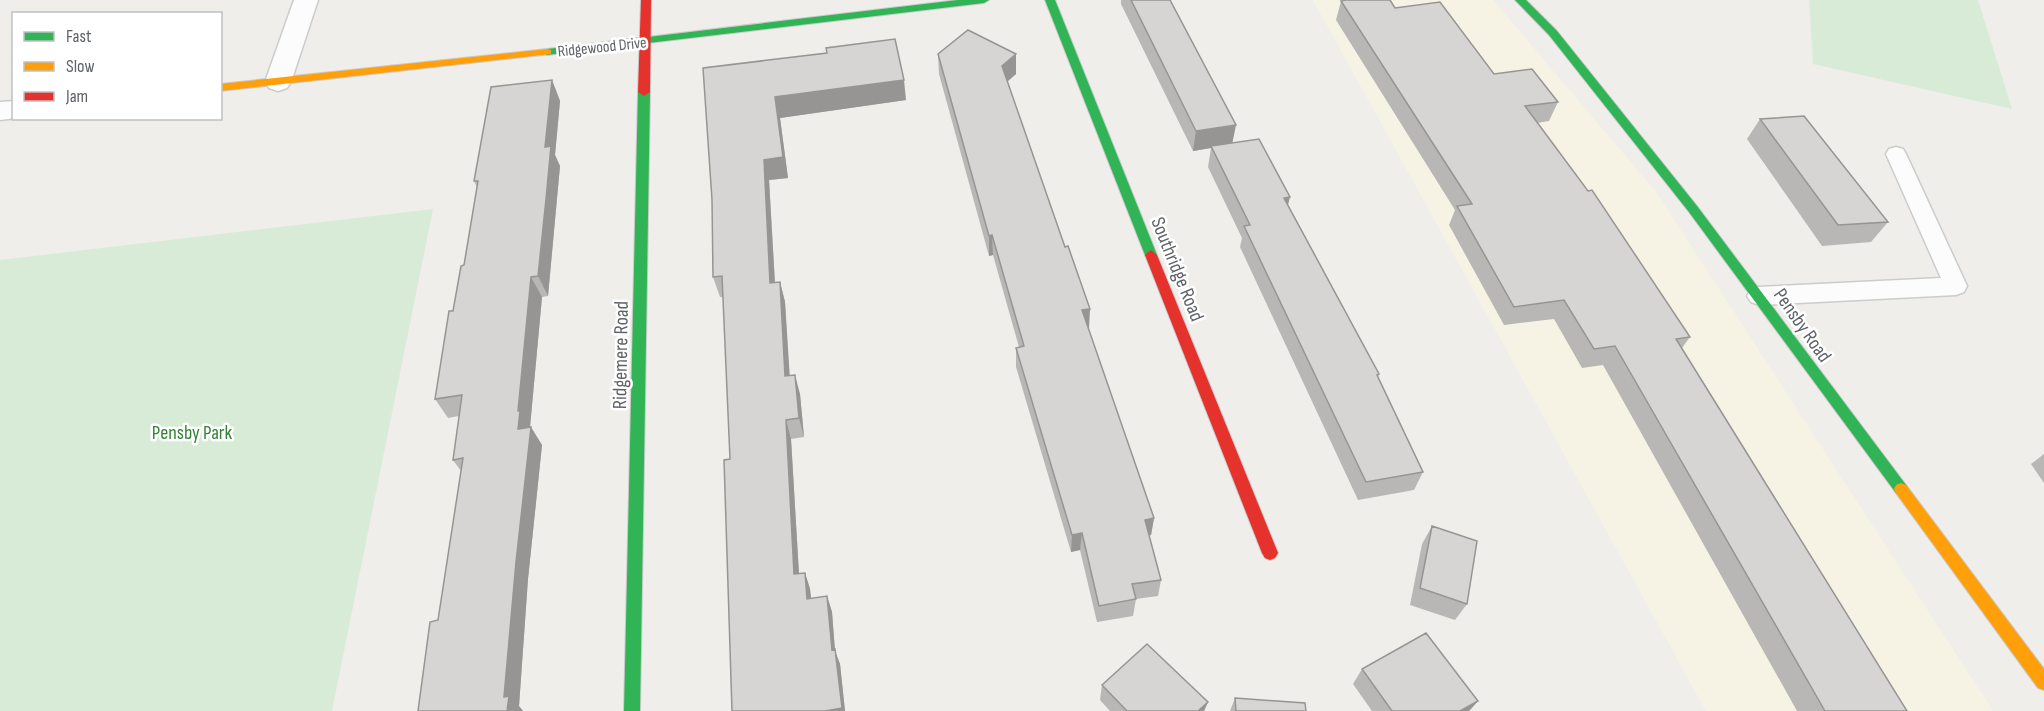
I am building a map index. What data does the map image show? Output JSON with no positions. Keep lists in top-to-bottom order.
{
  "streets": {
    "street": [
      "Ridgewood Drive",
      "Southridge Road",
      "Pensby Road",
      "Ridgemere Road"
    ]
  },
  "crossings": [
    ["Ridgewood Drive", "Ridgemere Road"]
  ],
  "parks": ["Pensby Park"],
  "legend": ["Fast", "Slow", "Jam"]
}
